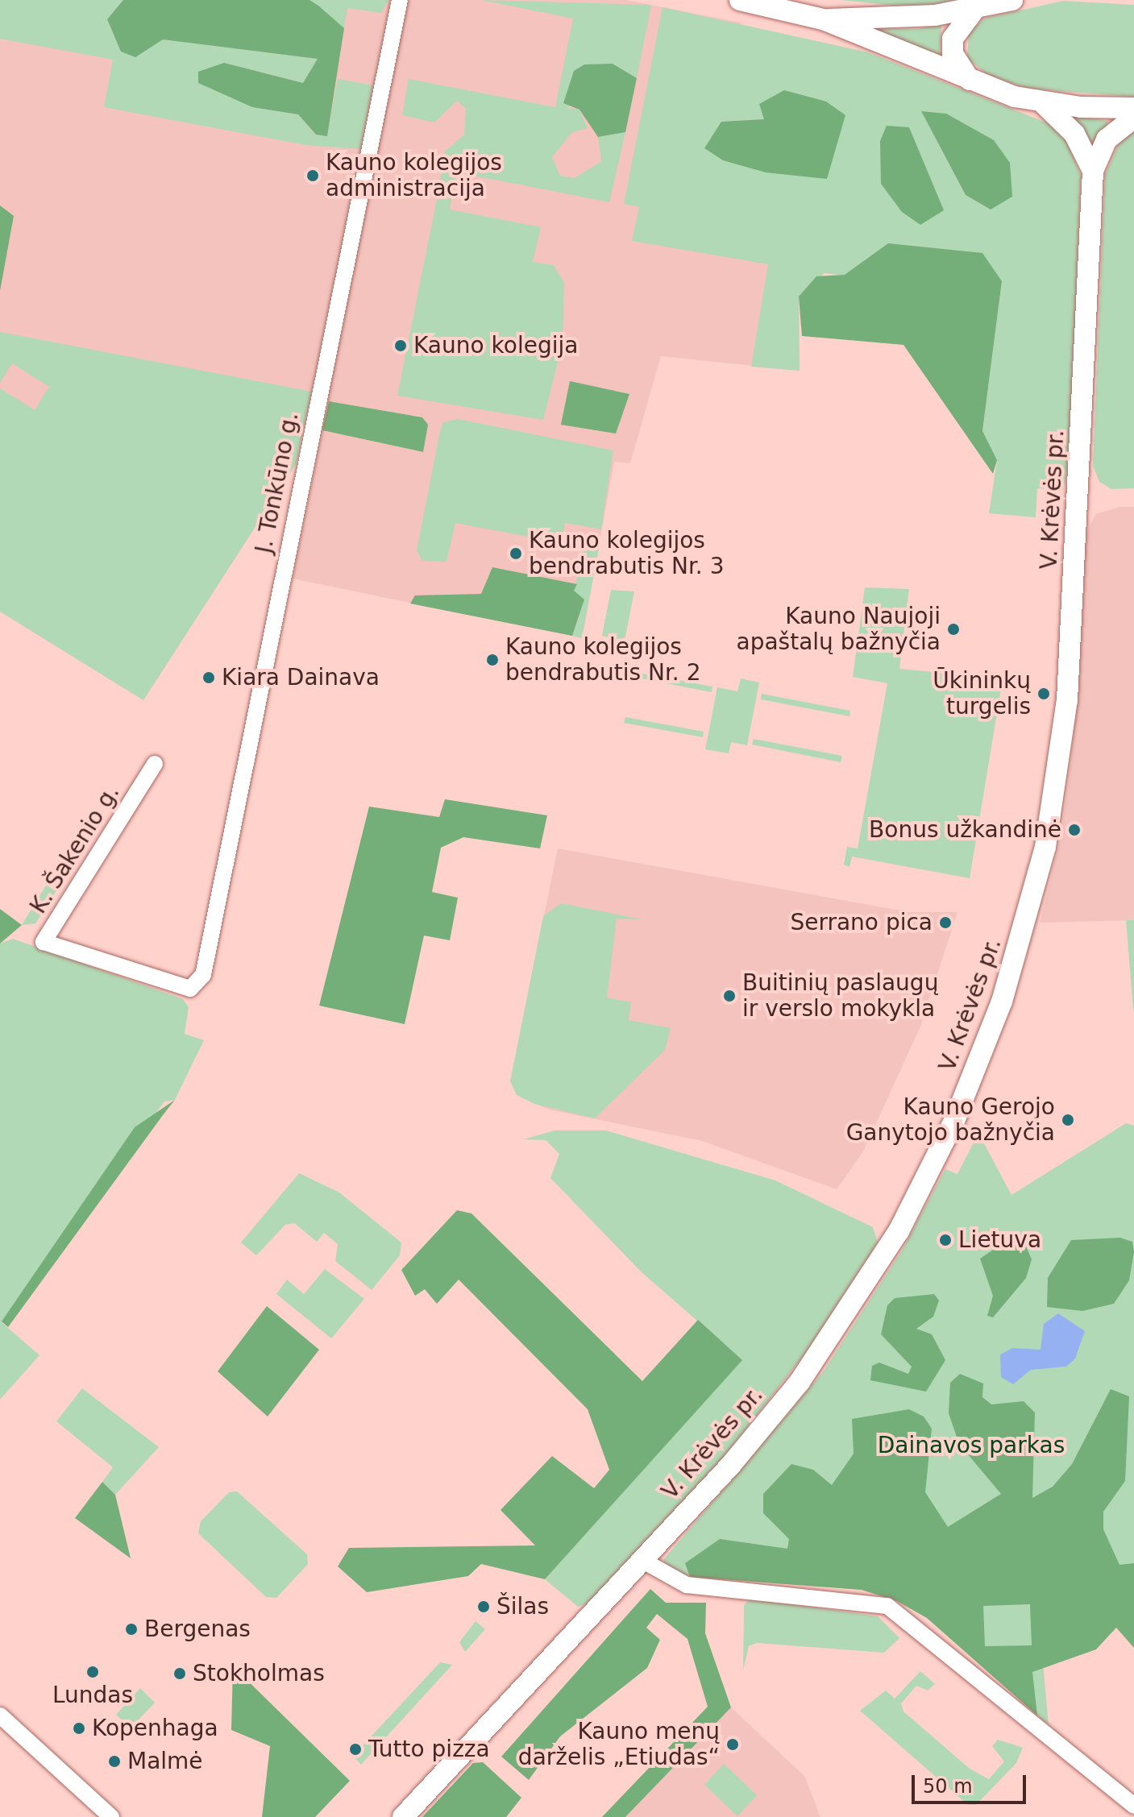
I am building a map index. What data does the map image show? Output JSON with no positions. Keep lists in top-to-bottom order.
{
  "streets": {
    "main road": ["V. Krėvės pr."],
    "street": ["J. Tonkūno g.", "K. Šakenio g."]
  },
  "crossings": [
    ["J. Tonkūno g.", "K. Šakenio g."]
  ],
  "parks": ["Dainavos parkas"],
  "places": [
    "Kauno kolegijos administracija",
    "Kauno kolegija",
    "Kauno kolegijos bendrabutis Nr. 3",
    "Kauno Naujoji apaštalų bažnyčia",
    "Kauno kolegijos bendrabutis Nr. 2",
    "Kiara Dainava",
    "Ūkininkų turgelis",
    "Bonus užkandinė",
    "Serrano pica",
    "Buitinių paslaugų ir verslo mokykla",
    "Kauno Gerojo Ganytojo bažnyčia",
    "Lietuva",
    "Šilas",
    "Bergenas",
    "Lundas",
    "Stokholmas",
    "Kopenhaga",
    "Kauno menų darželis „Etiudas“",
    "Tutto pizza",
    "Malmė"
  ],
  "scale_bar": "50 m"
}
